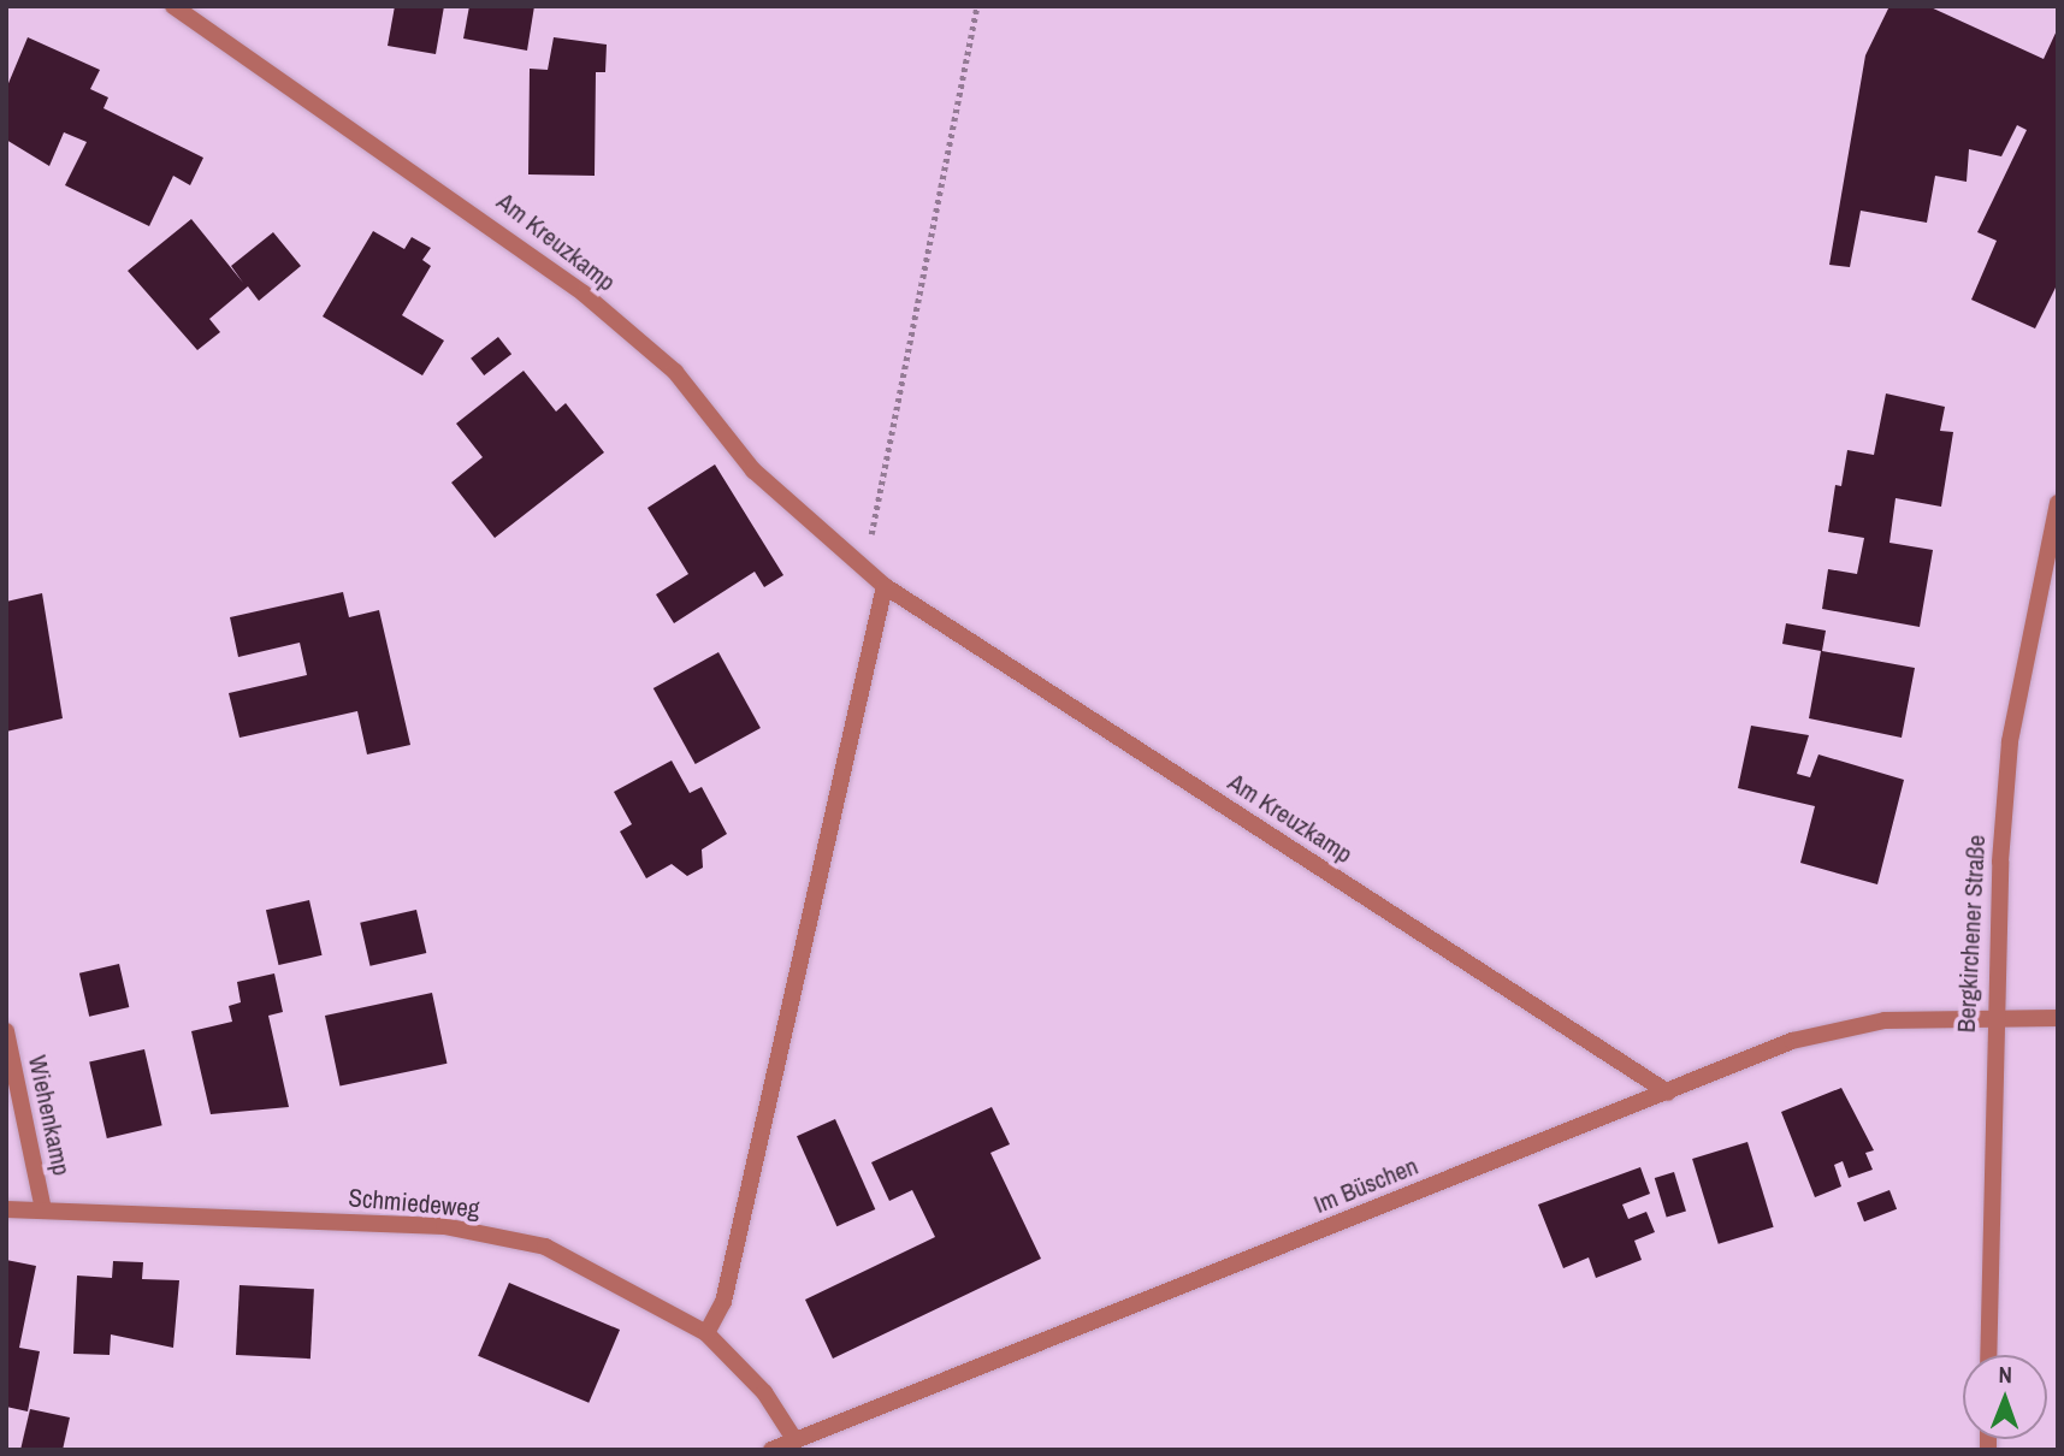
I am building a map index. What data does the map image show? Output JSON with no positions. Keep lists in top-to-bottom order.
{
  "streets": {
    "street": [
      "Am Kreuzkamp",
      "Bergkirchener Straße",
      "Wiehenkamp",
      "Im Büschen",
      "Schmiedeweg"
    ]
  },
  "crossings": [
    ["Am Kreuzkamp", "Im Büschen"],
    ["Bergkirchener Straße", "Im Büschen"],
    ["Wiehenkamp", "Schmiedeweg"],
    ["Im Büschen", "Schmiedeweg"]
  ],
  "north": "top"
}
